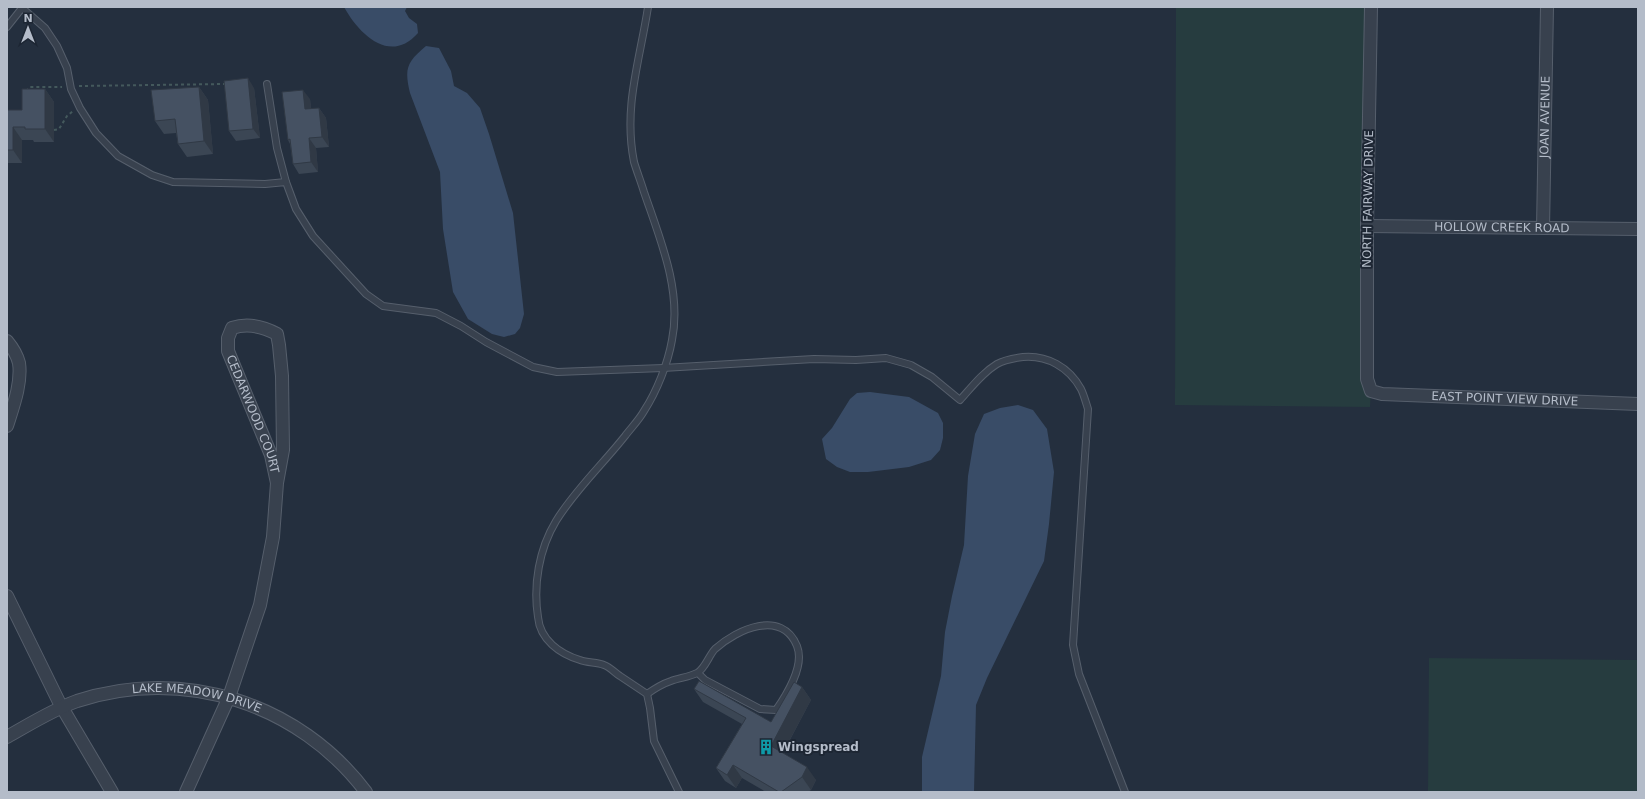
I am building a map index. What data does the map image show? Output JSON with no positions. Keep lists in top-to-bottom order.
{
  "streets": {
    "street": [
      "JOAN AVENUE",
      "NORTH FAIRWAY DRIVE",
      "HOLLOW CREEK ROAD",
      "EAST POINT VIEW DRIVE",
      "CEDARWOOD COURT",
      "LAKE MEADOW DRIVE"
    ]
  },
  "crossings": [
    ["JOAN AVENUE", "HOLLOW CREEK ROAD"],
    ["NORTH FAIRWAY DRIVE", "HOLLOW CREEK ROAD"],
    ["NORTH FAIRWAY DRIVE", "EAST POINT VIEW DRIVE"],
    ["CEDARWOOD COURT", "LAKE MEADOW DRIVE"]
  ],
  "places": {
    "building": ["Wingspread"]
  },
  "north": "top"
}
